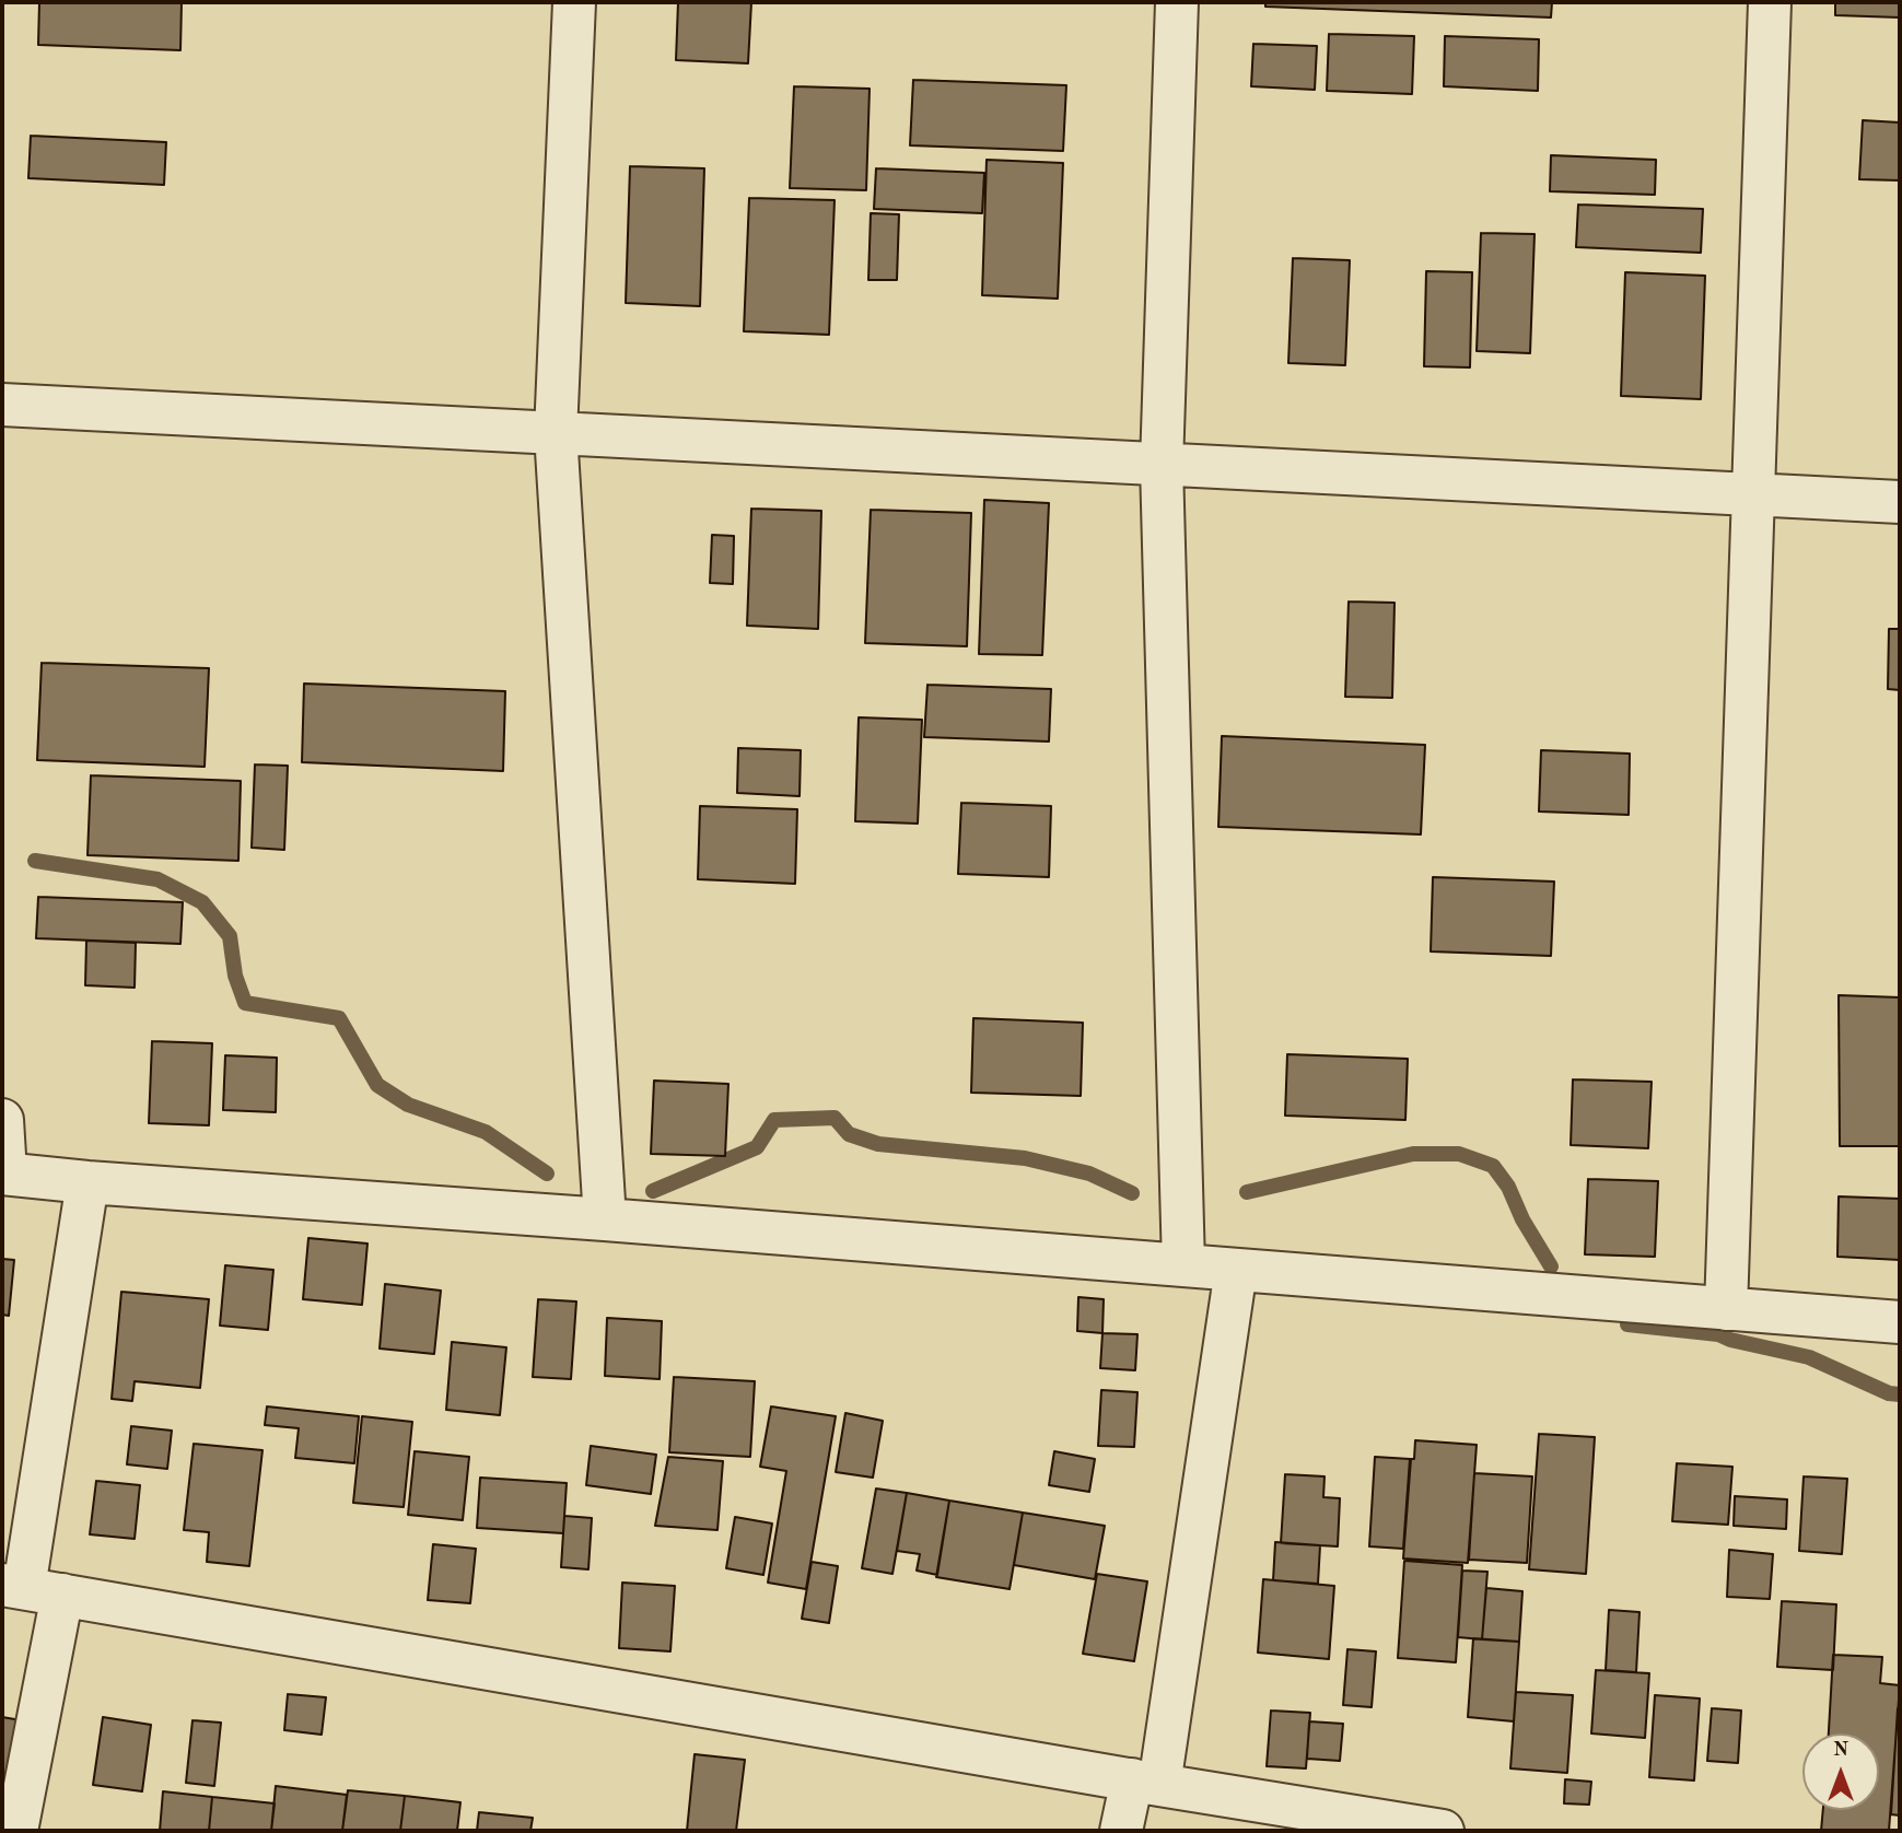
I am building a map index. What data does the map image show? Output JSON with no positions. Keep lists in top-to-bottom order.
{
  "north": "top"
}
